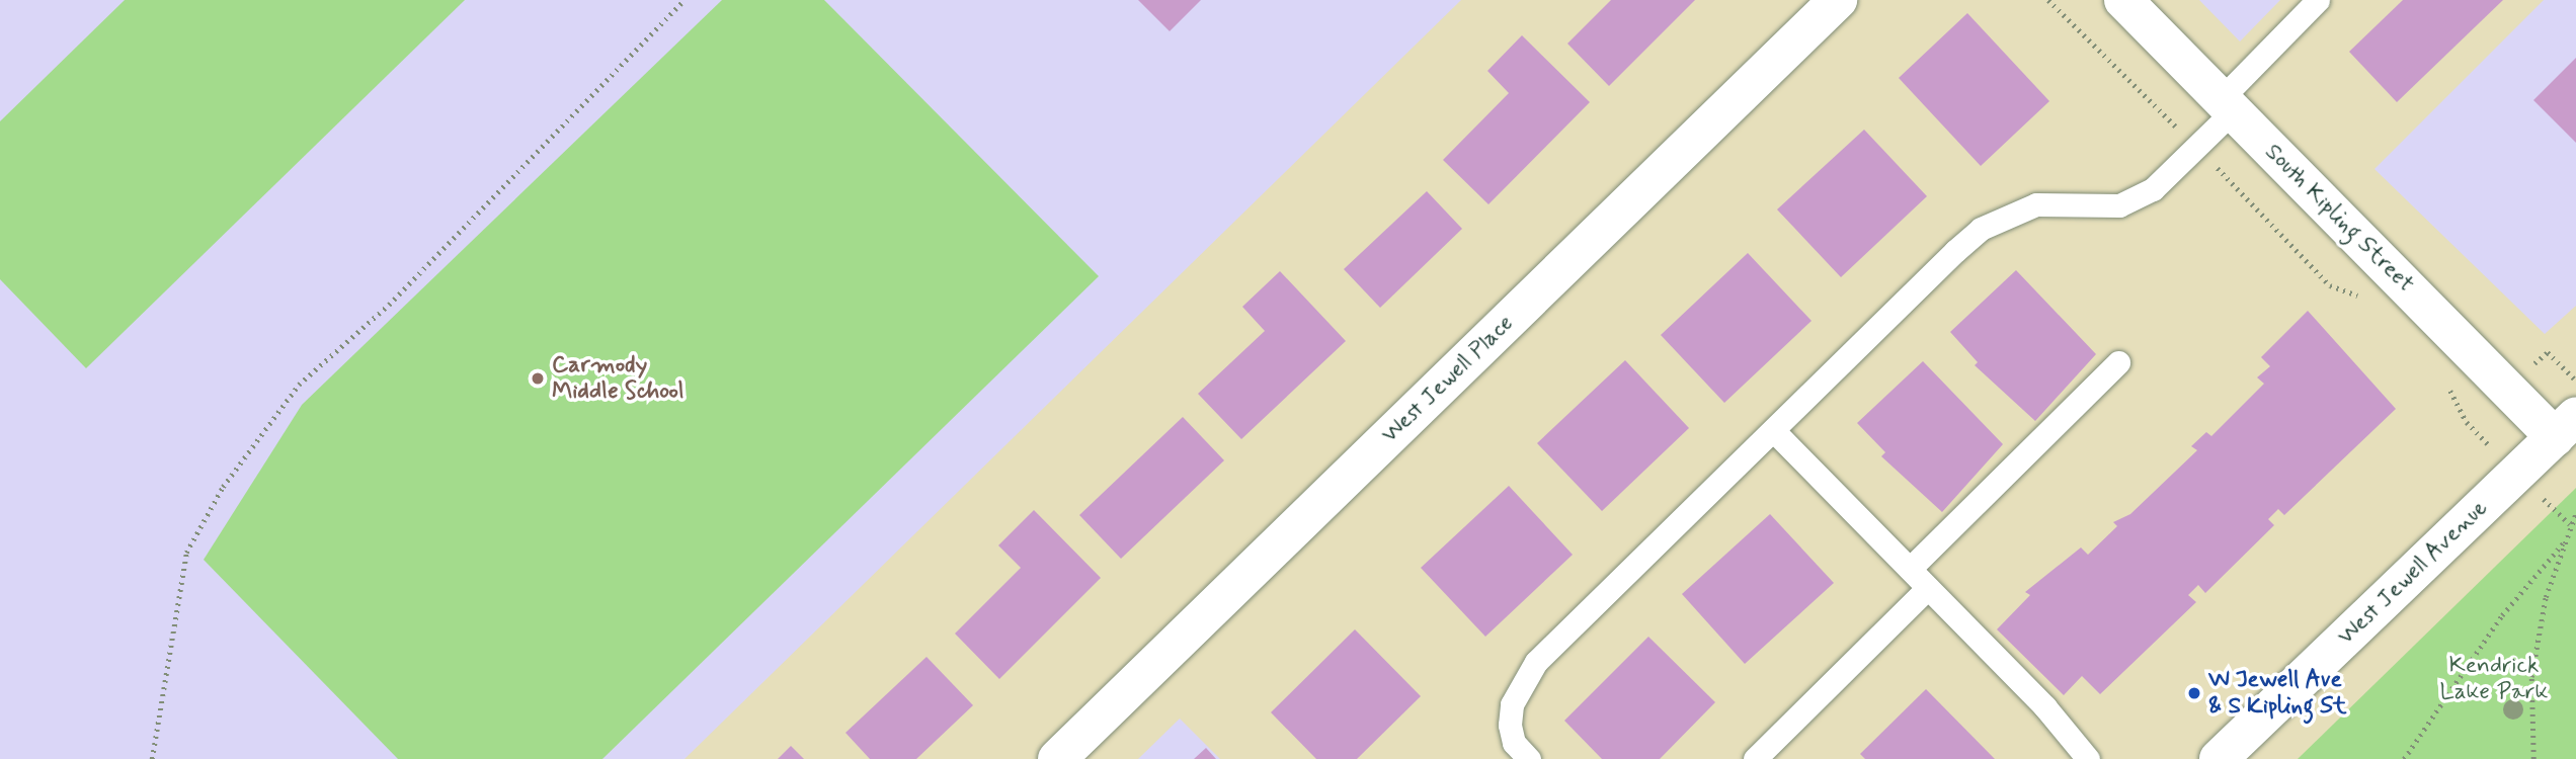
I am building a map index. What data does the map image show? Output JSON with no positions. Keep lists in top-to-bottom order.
{
  "streets": {
    "street": ["South Kipling Street", "West Jewell Place", "West Jewell Avenue"]
  },
  "crossings": [
    ["South Kipling Street", "West Jewell Avenue"]
  ],
  "parks": ["Kendrick Lake Park"],
  "places": ["Carmody Middle School", "W Jewell Ave & S Kipling St"]
}
